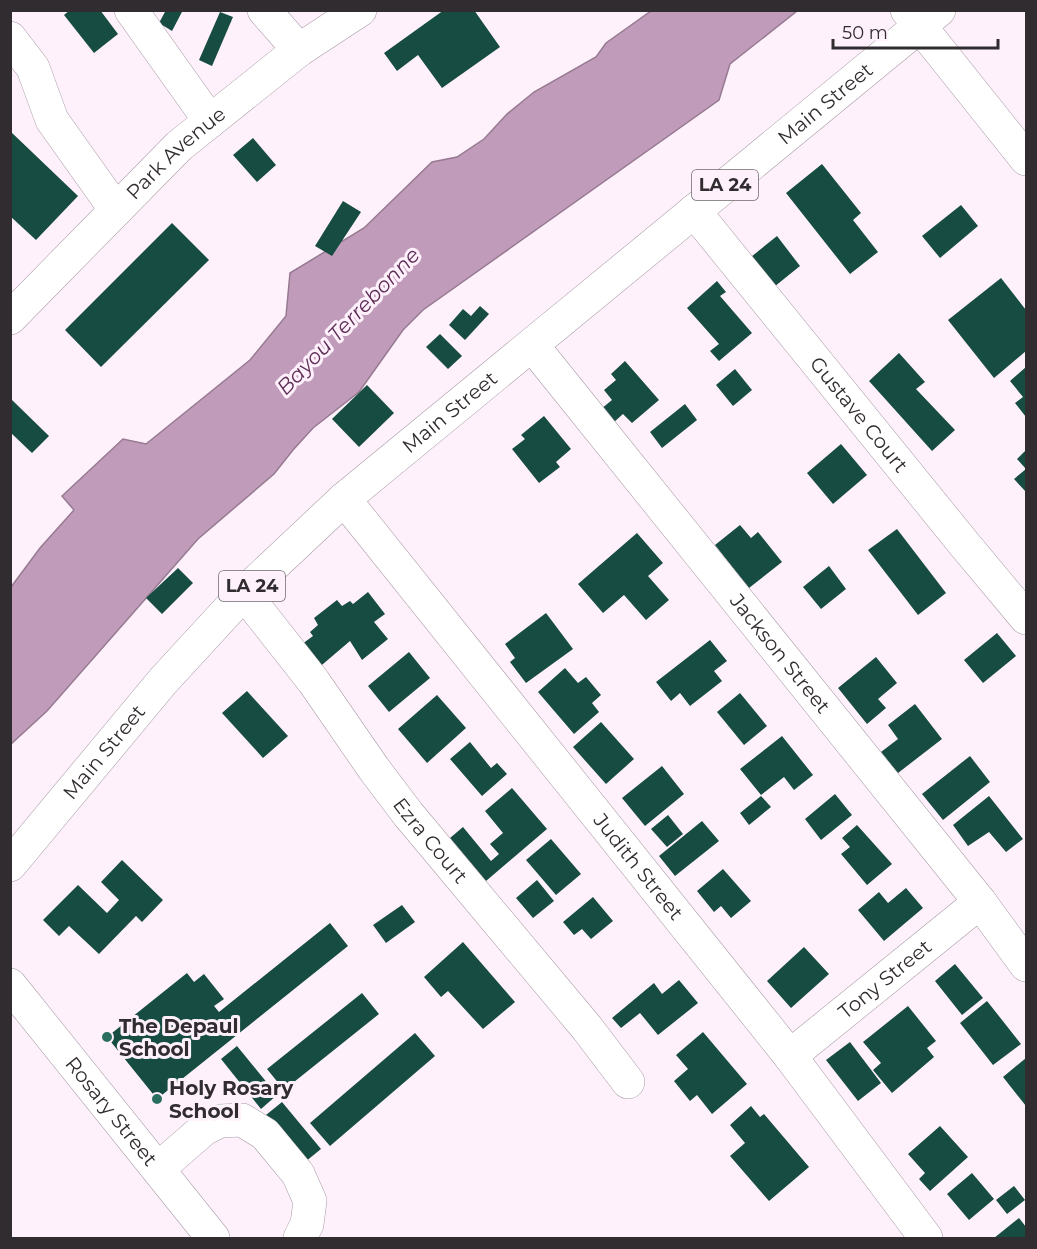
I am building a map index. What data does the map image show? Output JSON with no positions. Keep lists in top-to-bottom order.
{
  "streets": {
    "street": [
      "Main Street",
      "Park Avenue",
      "LA 24",
      "Gustave Court",
      "Jackson Street",
      "Ezra Court",
      "Judith Street",
      "Tony Street",
      "Rosary Street"
    ]
  },
  "crossings": [
    ["Main Street", "Gustave Court"],
    ["Main Street", "Jackson Street"],
    ["Main Street", "Ezra Court"],
    ["Main Street", "Judith Street"],
    ["Jackson Street", "Tony Street"],
    ["Judith Street", "Tony Street"]
  ],
  "water": ["Bayou Terrebonne"],
  "places": ["The Depaul School", "Holy Rosary School"],
  "scale_bar": "50 m"
}
